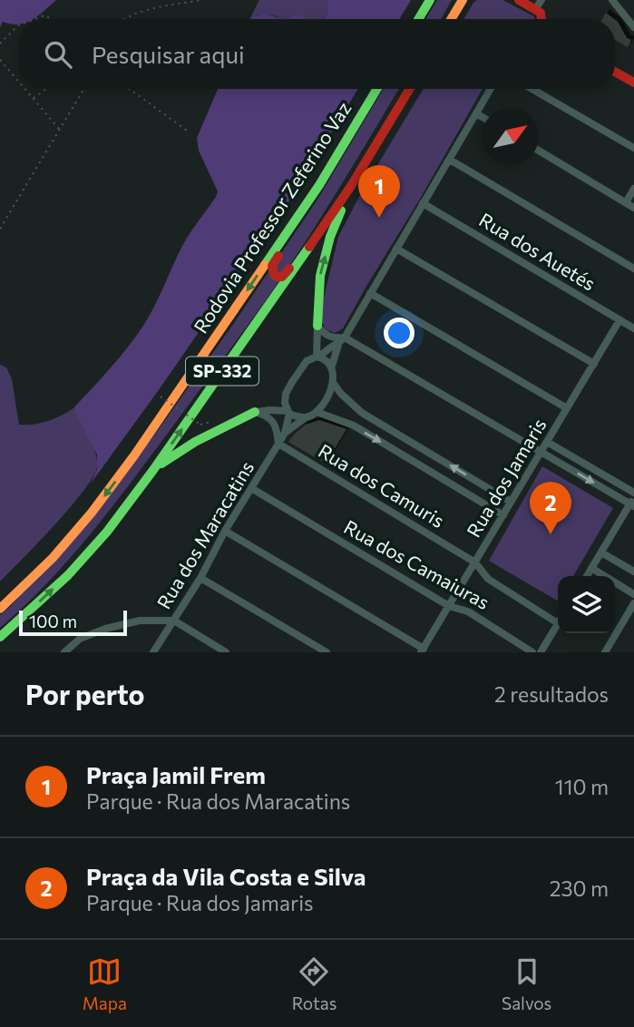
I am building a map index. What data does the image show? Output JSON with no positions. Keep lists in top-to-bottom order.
{
  "streets": {
    "main road": ["Rodovia Professor Zeferino Vaz", "SP-332"],
    "street": [
      "Rua dos Auetés",
      "Rua dos Jamaris",
      "Rua dos Camuris",
      "Rua dos Maracatins",
      "Rua dos Camaiuras"
    ]
  },
  "crossings": [
    ["Rua dos Auetés", "Rua dos Jamaris"],
    ["Rua dos Jamaris", "Rua dos Camuris"],
    ["Rua dos Jamaris", "Rua dos Camaiuras"],
    ["Rua dos Camuris", "Rua dos Maracatins"],
    ["Rua dos Maracatins", "Rua dos Camaiuras"]
  ],
  "scale_bar": "100 m",
  "north": "top right",
  "page": {
    "search": "Pesquisar aqui",
    "pins": ["1", "2"],
    "scale": "100 m",
    "heading": ["Por perto", "2 resultados"],
    "list": [
      {
        "mark": "1",
        "name": "Praça Jamil Frem",
        "note": "Parque · Rua dos Maracatins",
        "value": "110 m"
      },
      {
        "mark": "2",
        "name": "Praça da Vila Costa e Silva",
        "note": "Parque · Rua dos Jamaris",
        "value": "230 m"
      }
    ],
    "nav": ["Mapa", "Rotas", "Salvos"]
  }
}
